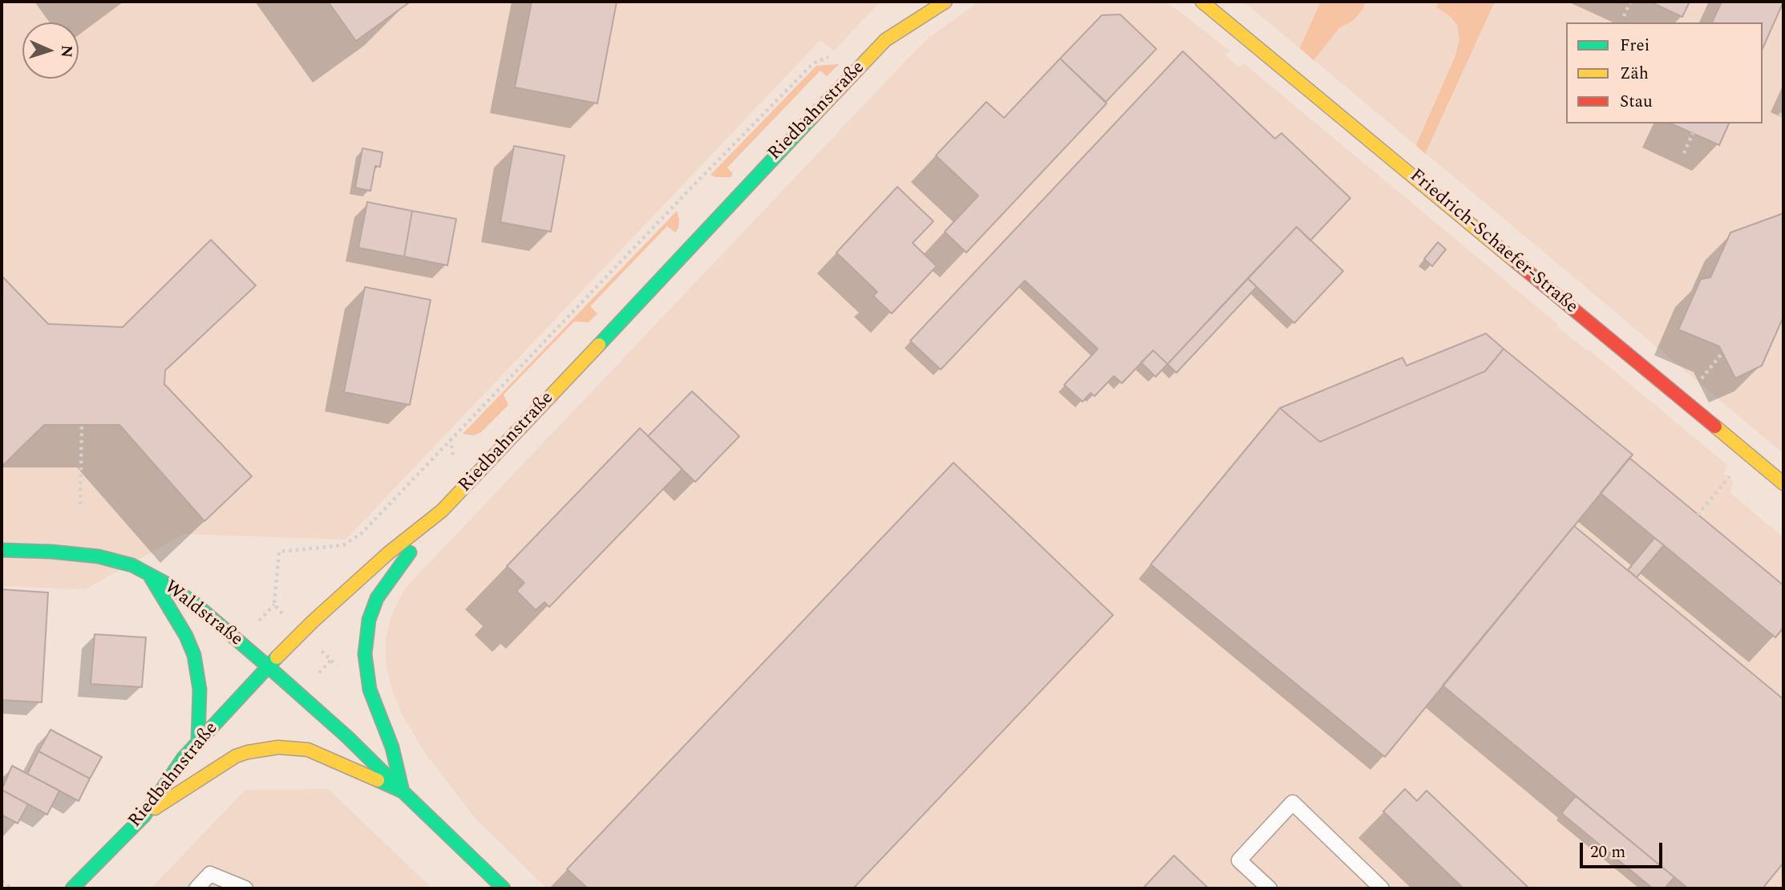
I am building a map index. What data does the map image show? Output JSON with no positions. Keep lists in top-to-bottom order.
{
  "streets": {
    "main road": ["Riedbahnstraße", "Friedrich-Schaefer-Straße", "Waldstraße"]
  },
  "crossings": [
    ["Riedbahnstraße", "Waldstraße"]
  ],
  "legend": ["Frei", "Zäh", "Stau"],
  "scale_bar": "20 m",
  "north": "right"
}
